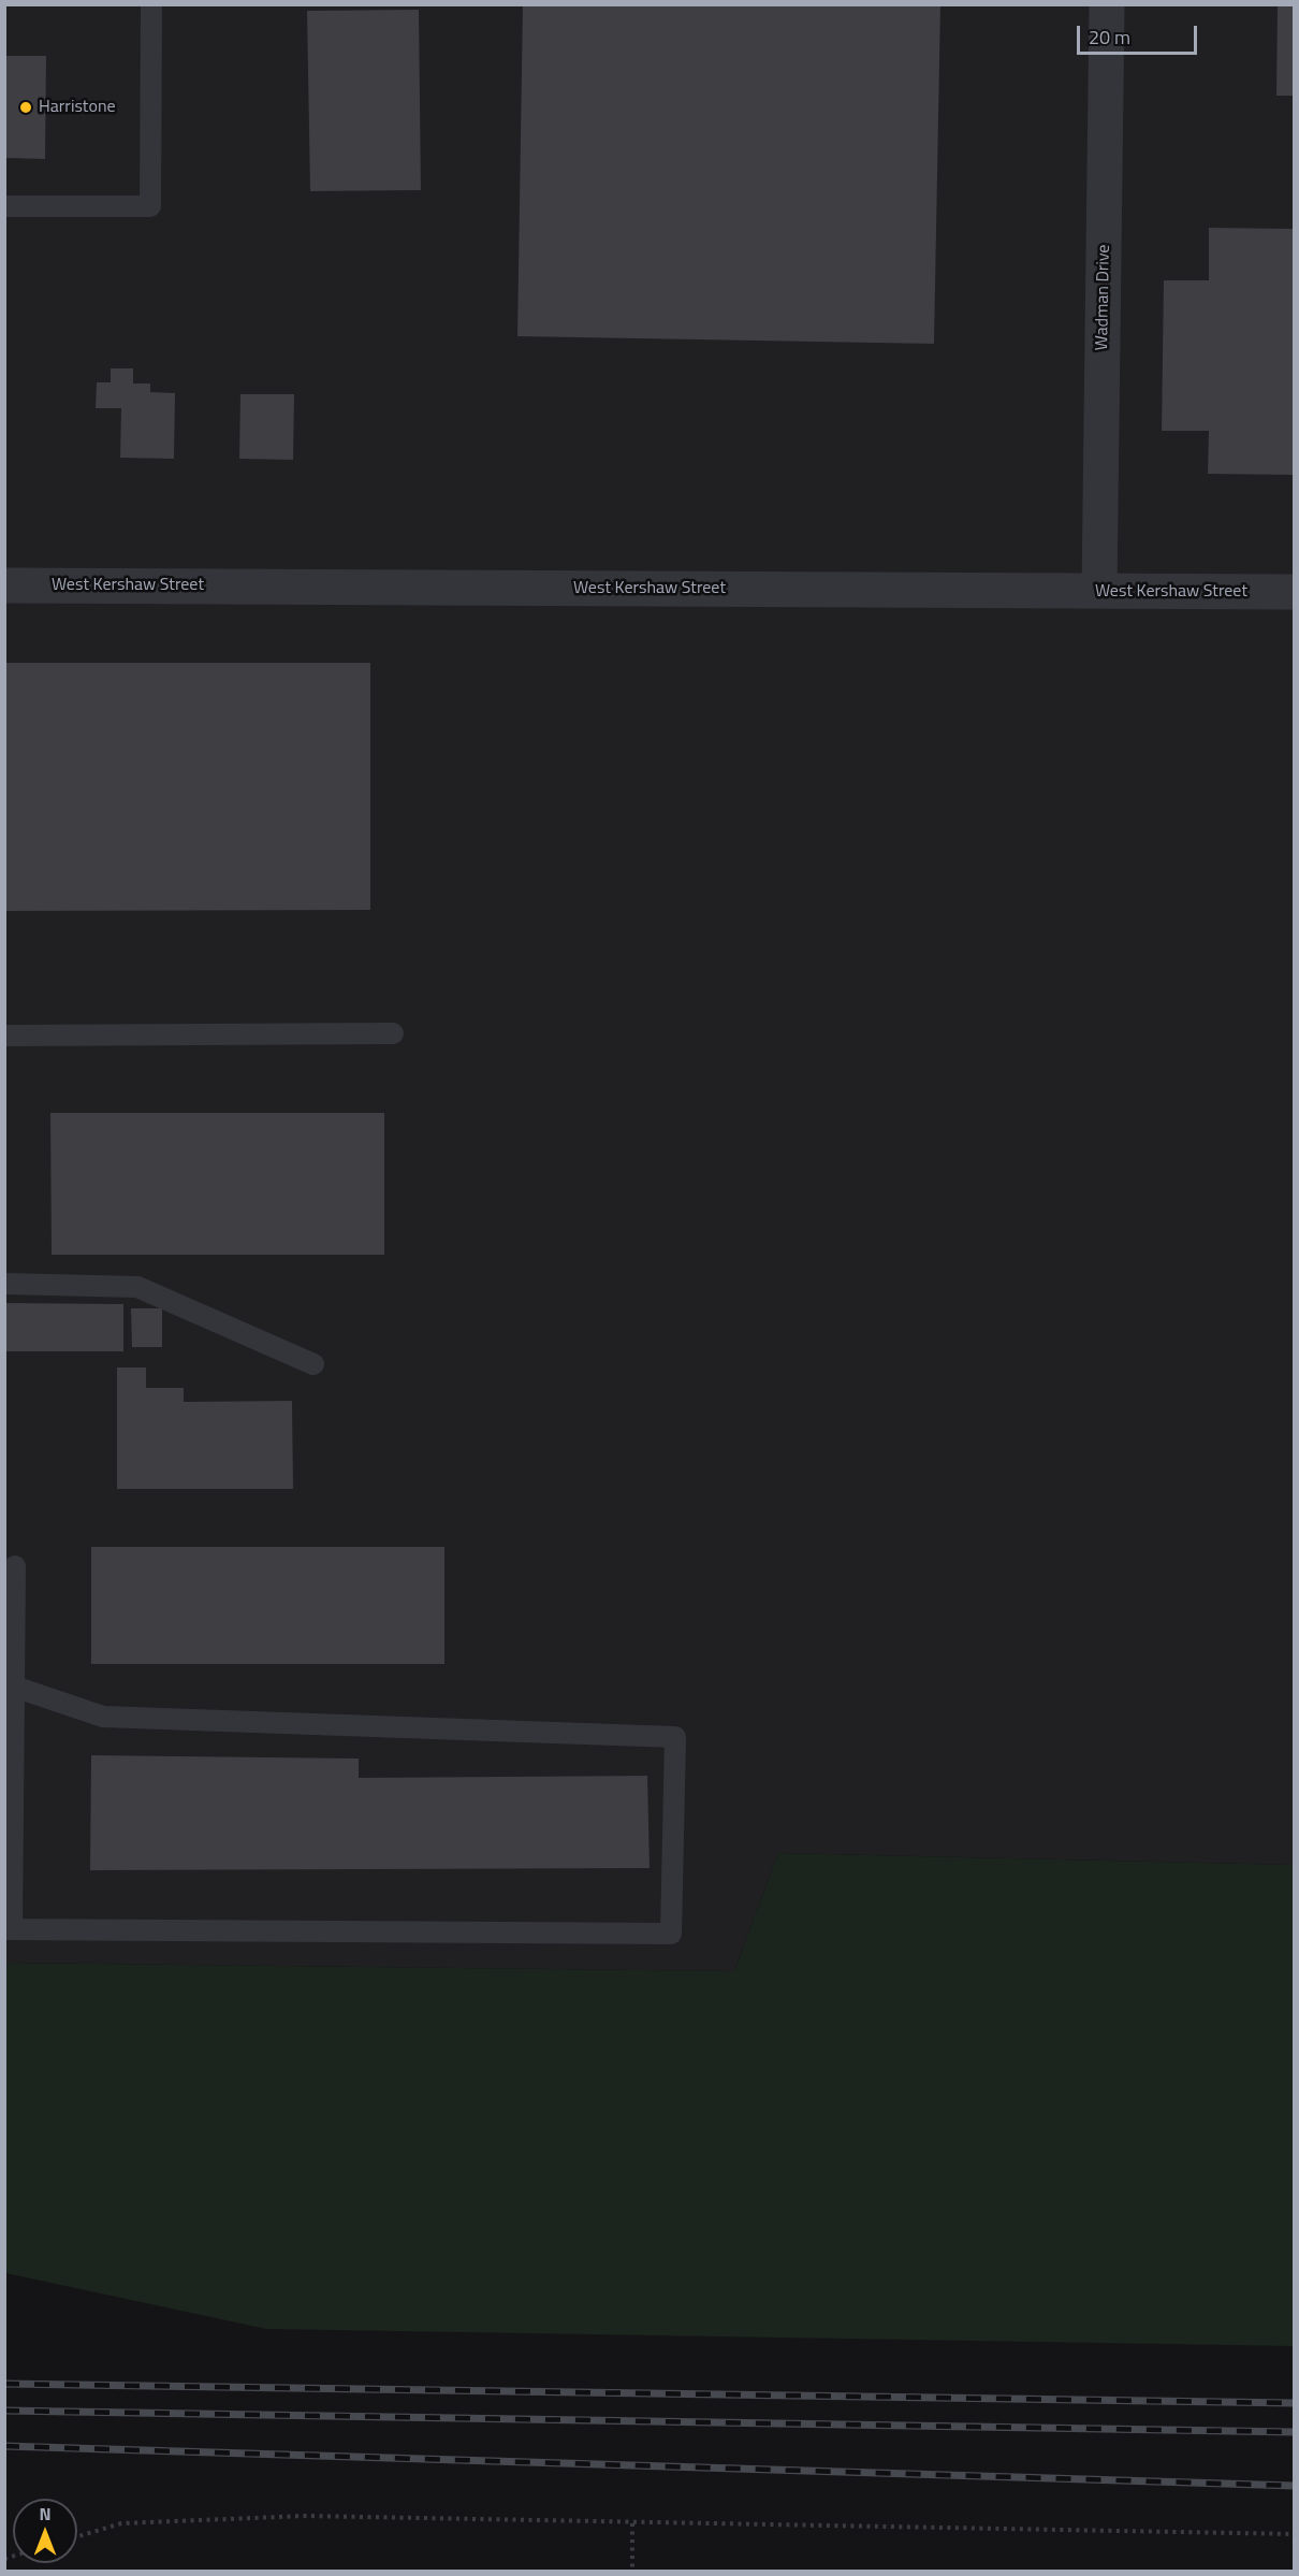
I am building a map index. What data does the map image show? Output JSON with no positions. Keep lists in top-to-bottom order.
{
  "streets": {
    "street": ["Wadman Drive", "West Kershaw Street"]
  },
  "crossings": [
    ["Wadman Drive", "West Kershaw Street"]
  ],
  "places": ["Harristone"],
  "scale_bar": "20 m",
  "north": "top"
}
